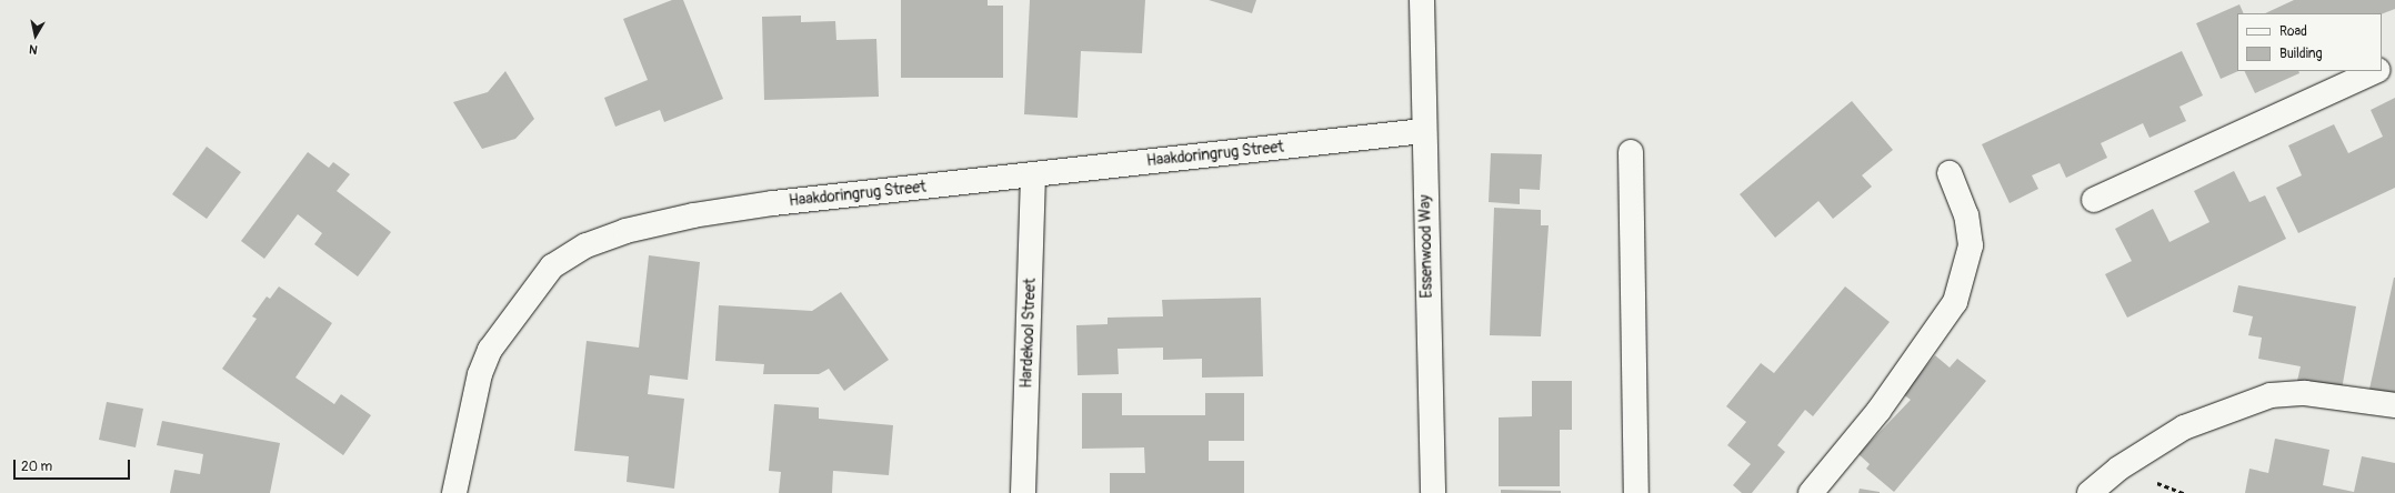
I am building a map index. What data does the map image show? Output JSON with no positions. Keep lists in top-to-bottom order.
{
  "streets": {
    "street": ["Haakdoringrug Street", "Essenwood Way", "Hardekool Street"]
  },
  "crossings": [
    ["Haakdoringrug Street", "Essenwood Way"],
    ["Haakdoringrug Street", "Hardekool Street"]
  ],
  "legend": ["Road", "Building"],
  "scale_bar": "20 m",
  "north": "bottom"
}
